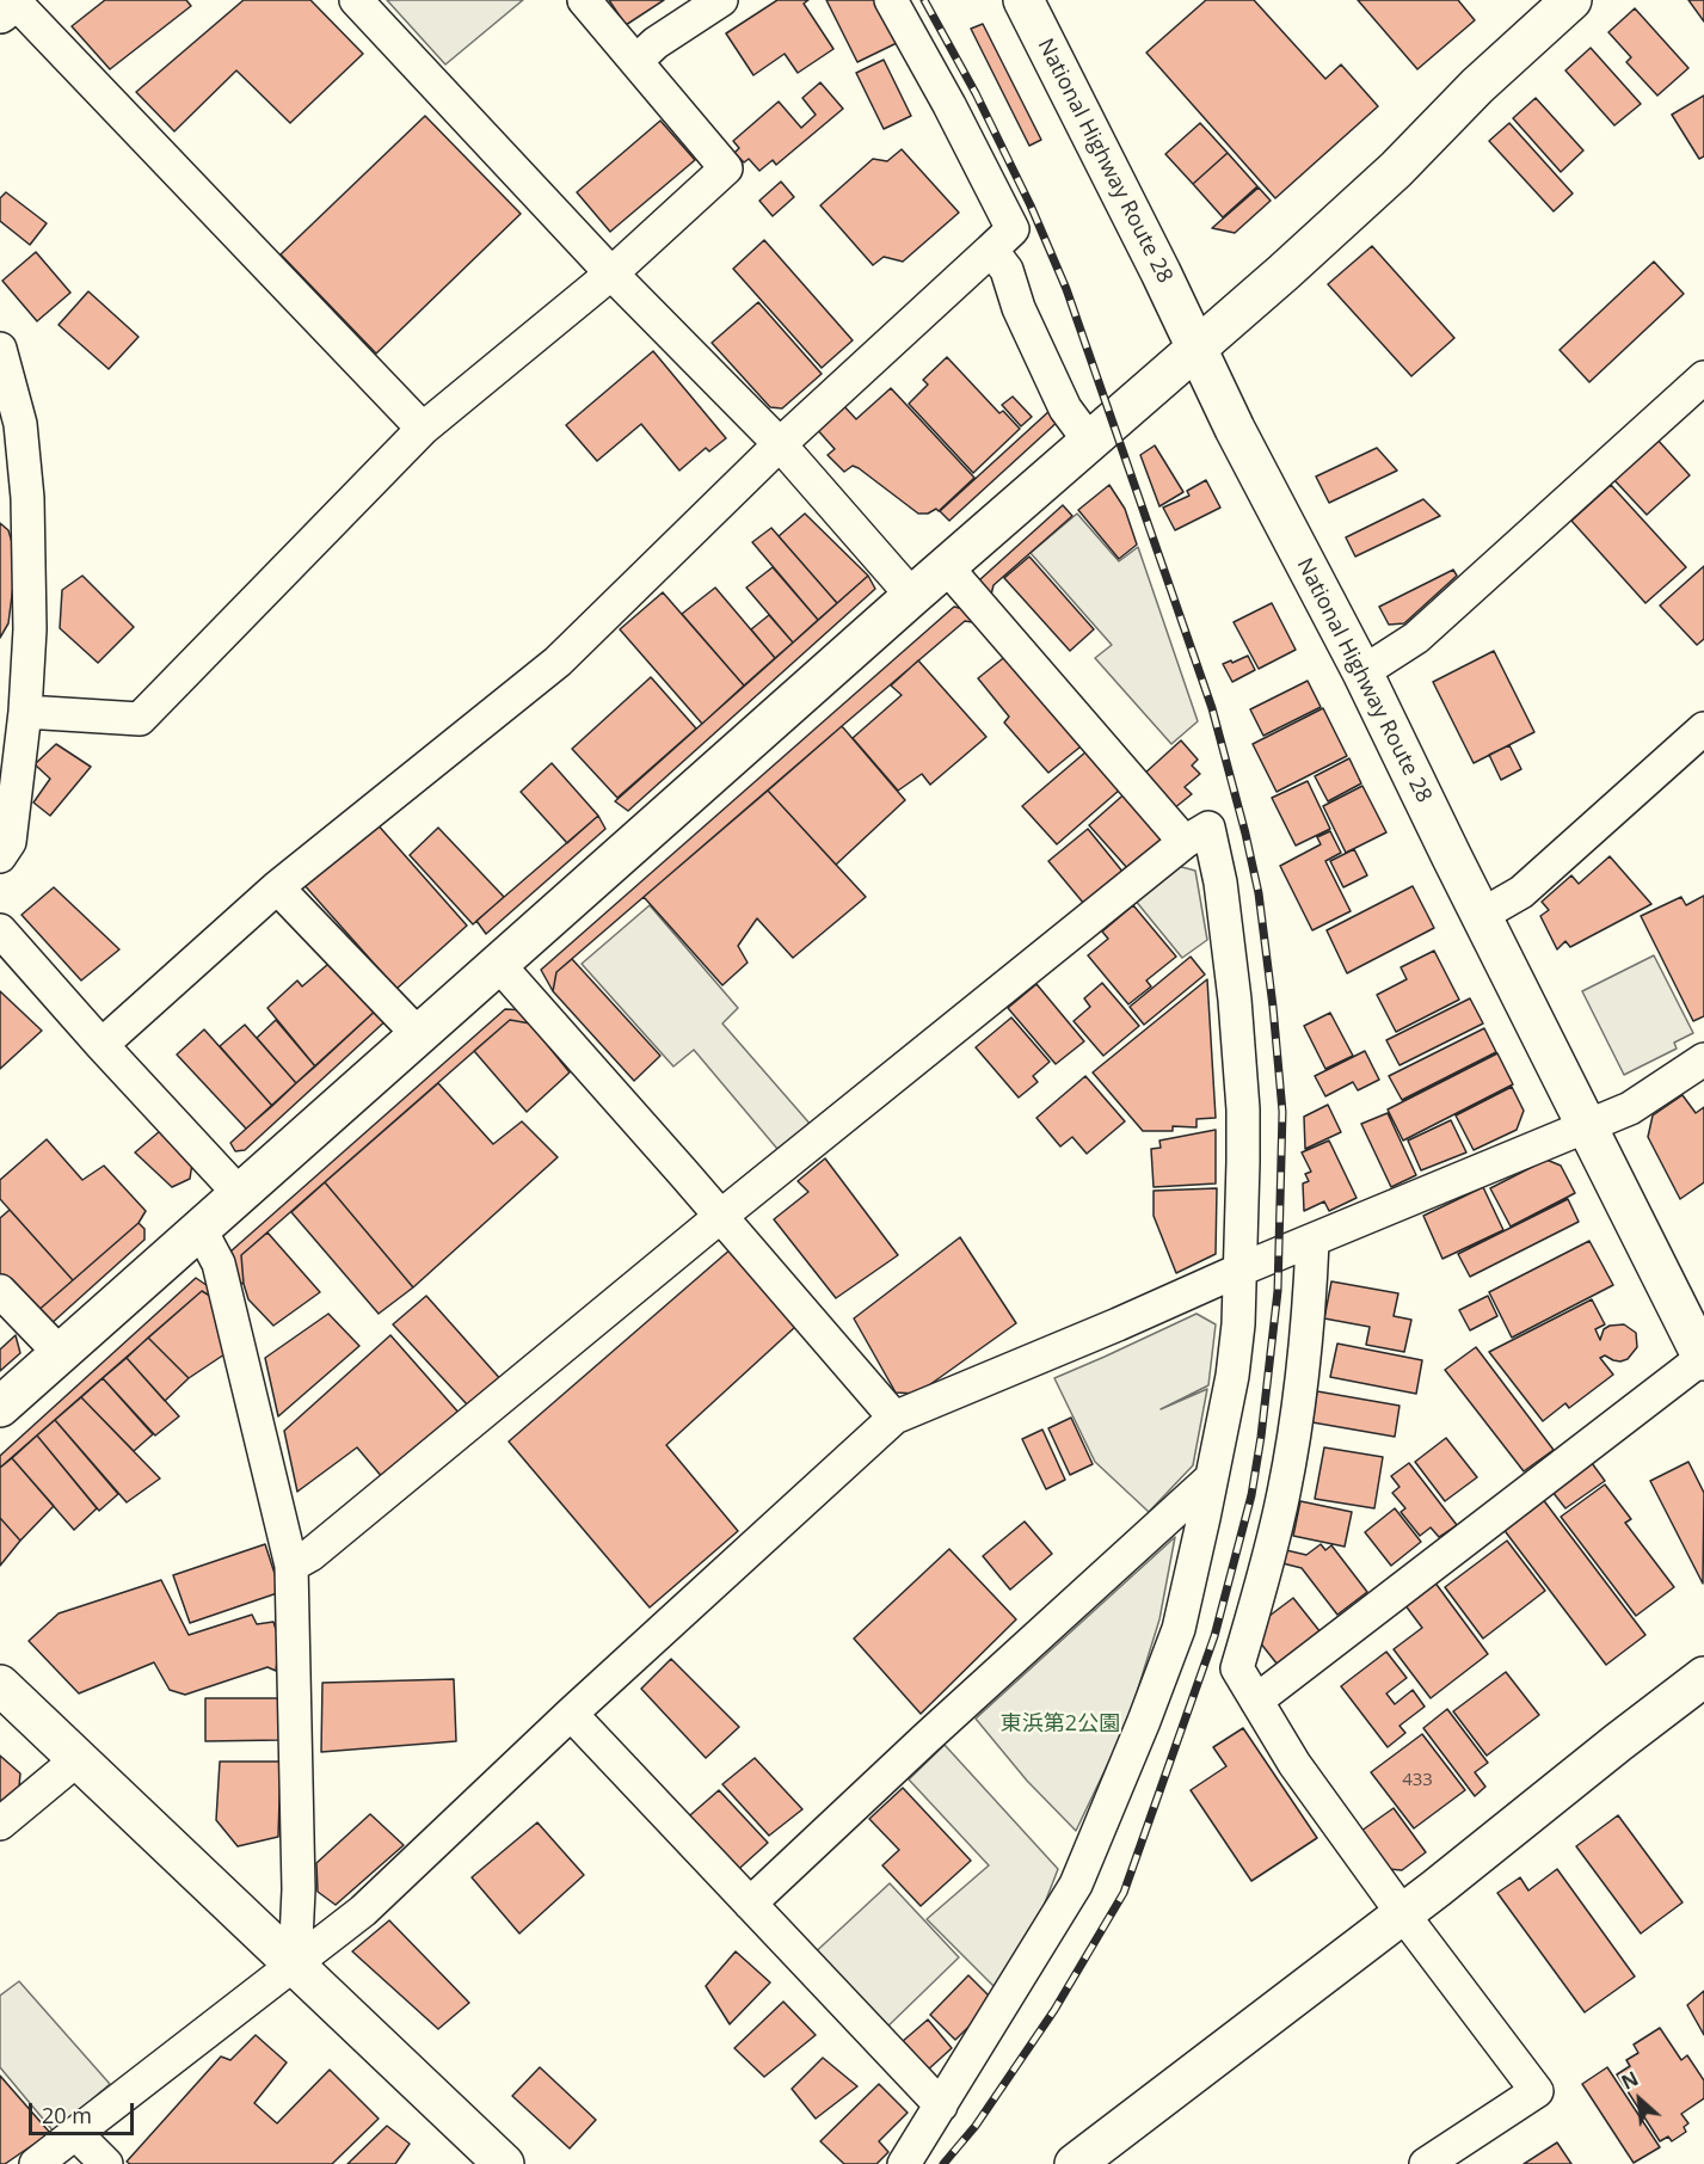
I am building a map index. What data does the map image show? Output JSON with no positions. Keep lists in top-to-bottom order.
{
  "streets": {
    "main road": ["National Highway Route 28"]
  },
  "parks": ["東浜第2公園"],
  "house_numbers": ["433"],
  "scale_bar": "20 m",
  "north": "top left"
}
